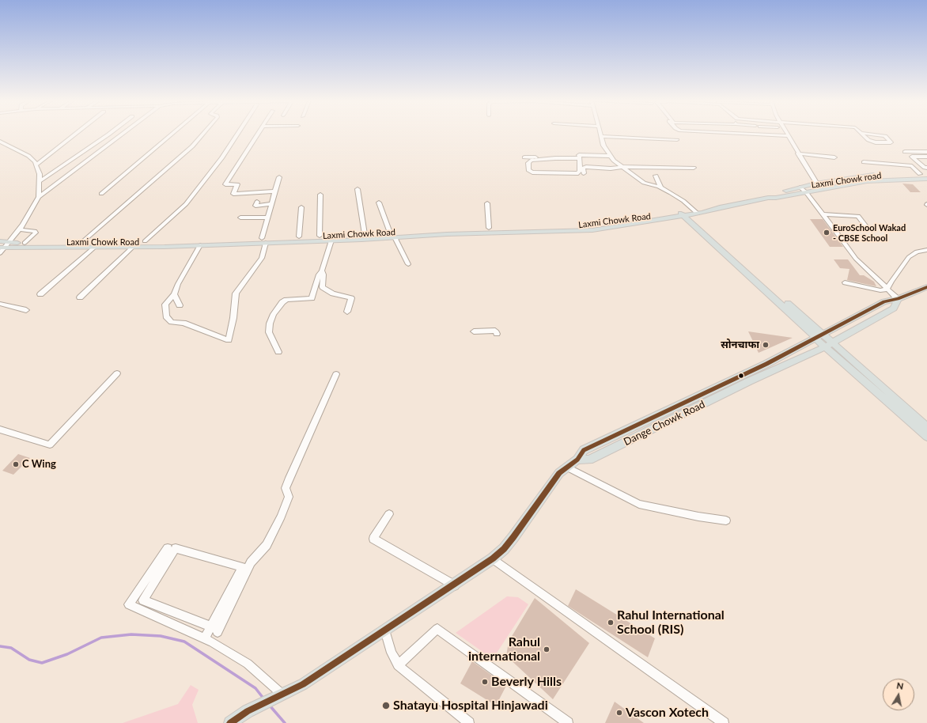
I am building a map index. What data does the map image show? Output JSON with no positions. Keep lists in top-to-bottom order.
{
  "streets": {
    "main road": ["Laxmi Chowk road", "Laxmi Chowk Road", "Dange Chowk Road"]
  },
  "crossings": [
    ["Laxmi Chowk road", "Laxmi Chowk Road"]
  ],
  "places": [
    "EuroSchool Wakad - CBSE School",
    "सोनचाफा",
    "C Wing",
    "Rahul International School (RIS)",
    "Rahul international",
    "Beverly Hills",
    "Shatayu Hospital Hinjawadi",
    "Vascon Xotech"
  ],
  "north": "top"
}
